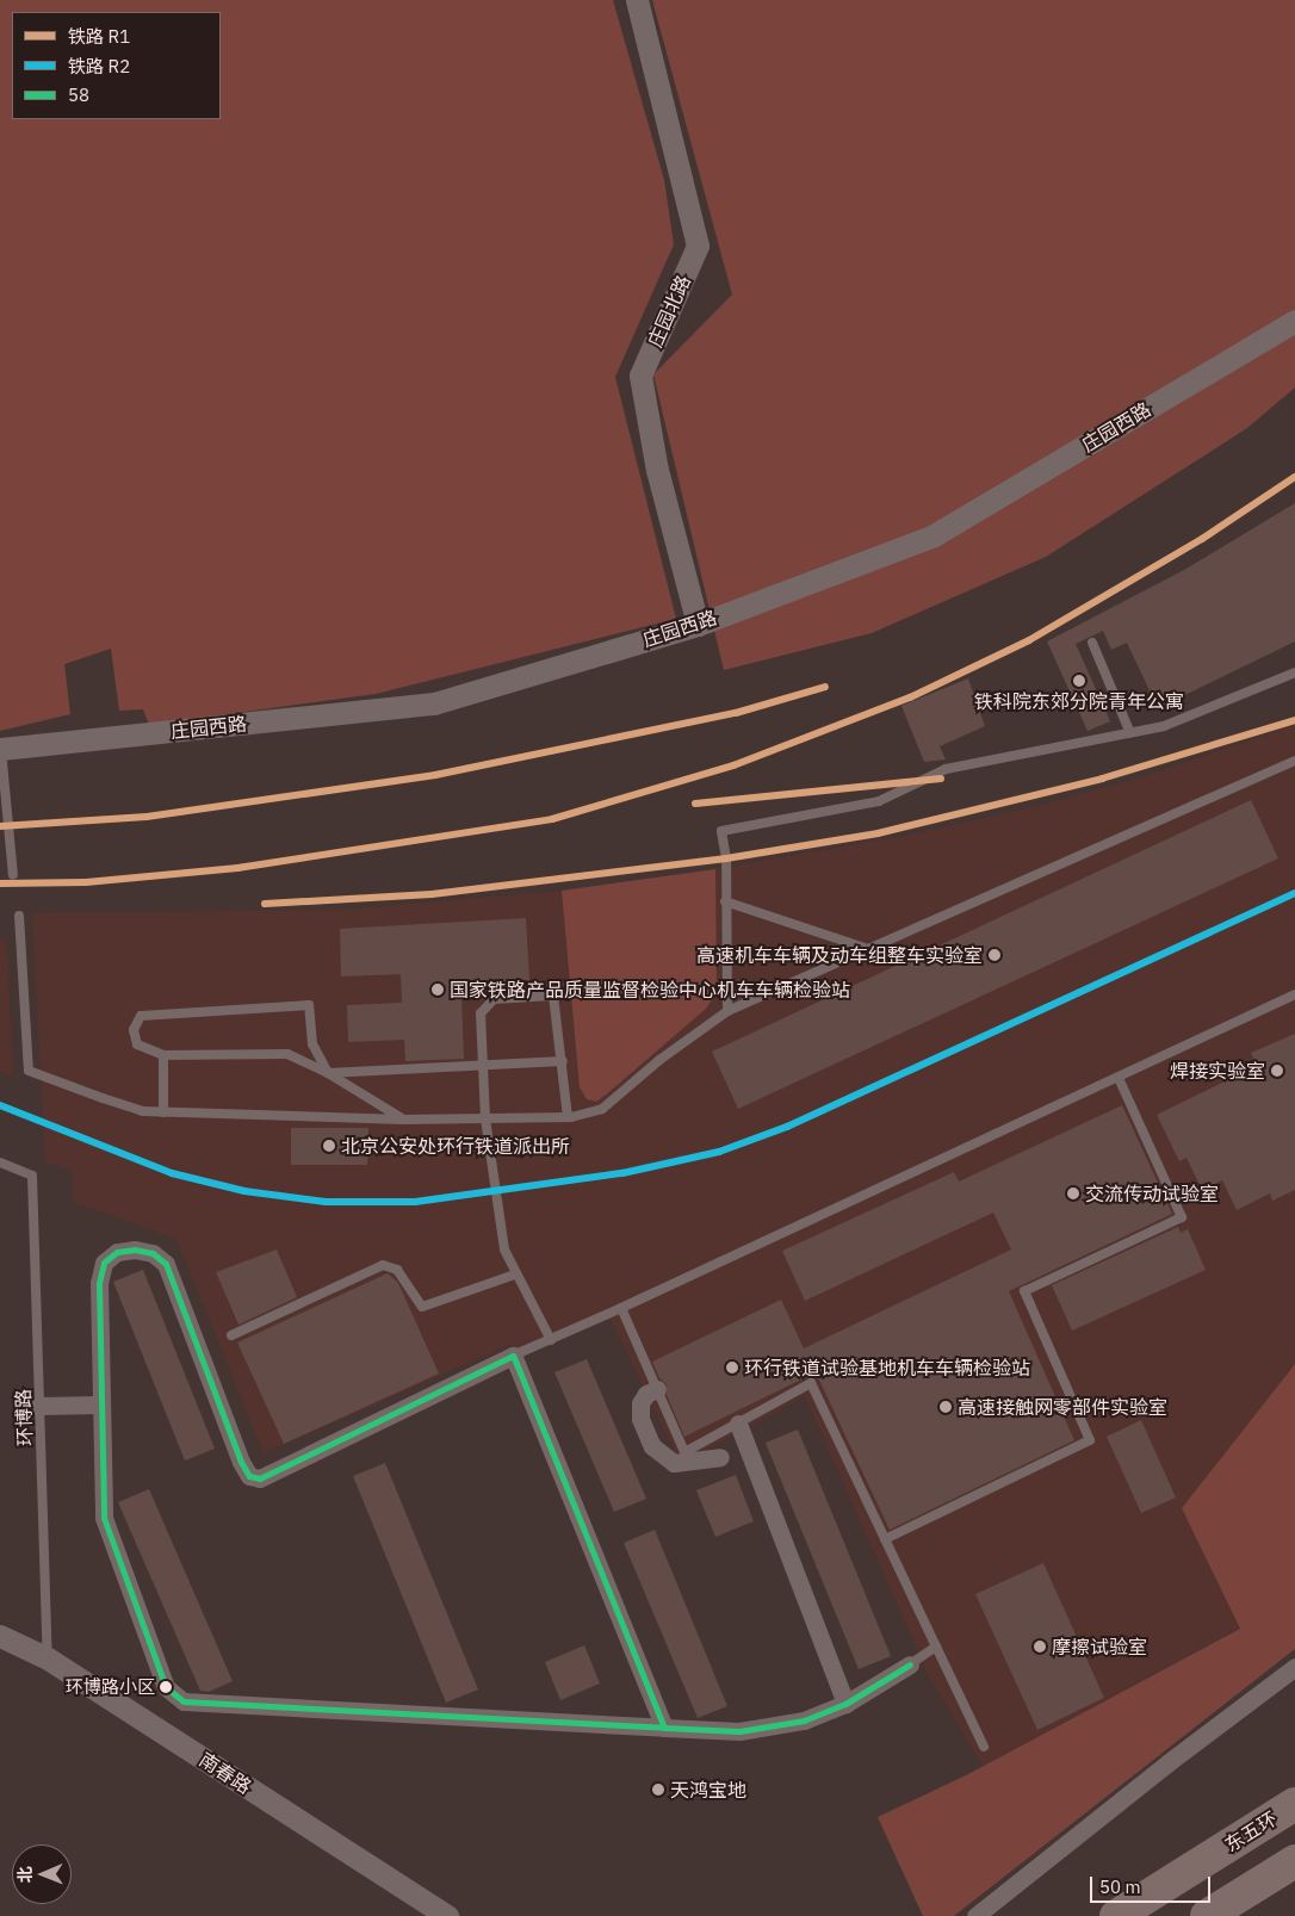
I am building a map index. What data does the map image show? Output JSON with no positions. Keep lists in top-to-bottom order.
{
  "streets": {
    "highway": ["东五环"],
    "street": ["庄园北路", "庄园西路", "南春路"],
    "lane": ["环博路"]
  },
  "crossings": [
    ["庄园北路", "庄园西路"],
    ["环博路", "南春路"]
  ],
  "places": [
    "铁科院东郊分院青年公寓",
    "高速机车车辆及动车组整车实验室",
    "国家铁路产品质量监督检验中心机车车辆检验站",
    "焊接实验室",
    "北京公安处环行铁道派出所",
    "交流传动试验室",
    "环行铁道试验基地机车车辆检验站",
    "高速接触网零部件实验室",
    "摩擦试验室",
    "环博路小区",
    "天鸿宝地"
  ],
  "lines": ["rail line R1", "rail line R2", "transit line 58"],
  "legend": ["铁路 R1", "铁路 R2", "58"],
  "scale_bar": "50 m",
  "north": "left"
}
